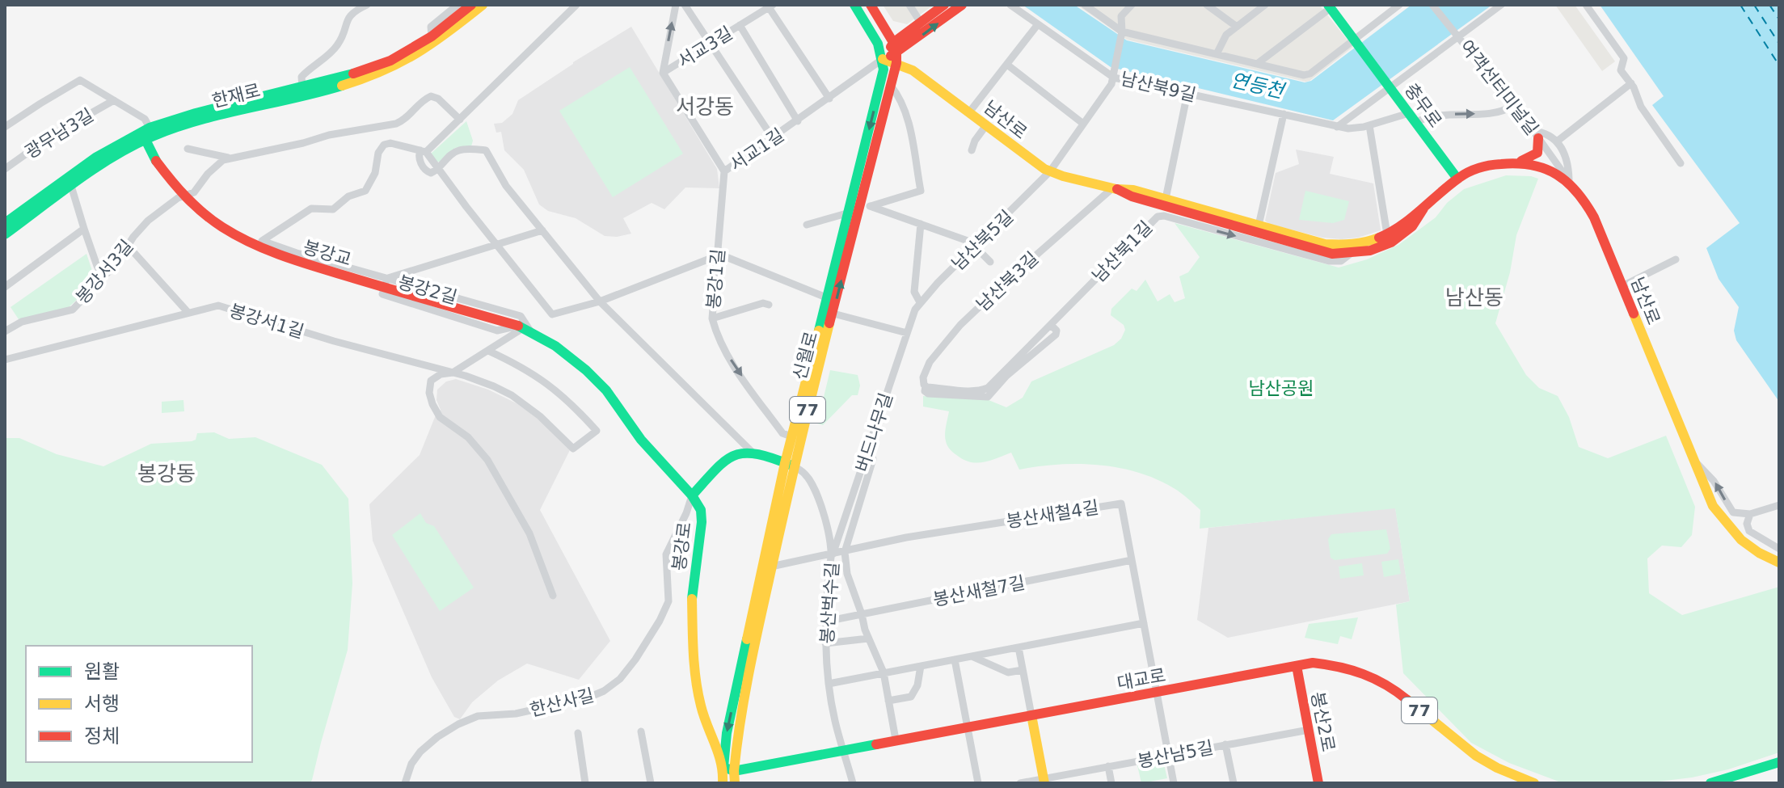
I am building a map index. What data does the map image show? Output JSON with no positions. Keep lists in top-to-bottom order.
{
  "streets": {
    "street": [
      "서교3길",
      "남산북9길",
      "여객선터미널길",
      "한재로",
      "충무로",
      "남산로",
      "광무남3길",
      "서교1길",
      "남산북5길",
      "남산북1길",
      "봉강교",
      "봉강서3길",
      "봉강1길",
      "남산북3길",
      "봉강2길",
      "봉강서1길",
      "신월로",
      "77",
      "버드나무길",
      "봉산새철4길",
      "봉강로",
      "봉산새철7길",
      "봉산벅수길",
      "대교로",
      "한산사길",
      "봉산2로",
      "봉산남5길"
    ]
  },
  "crossings": [
    ["서교3길", "서교1길"],
    ["남산북9길", "충무로"],
    ["남산북9길", "남산북5길"],
    ["여객선터미널길", "충무로"],
    ["여객선터미널길", "남산로"],
    ["한재로", "광무남3길"],
    ["한재로", "봉강교"],
    ["충무로", "남산로"],
    ["남산로", "남산북5길"],
    ["남산로", "남산북1길"],
    ["남산로", "남산북3길"],
    ["남산로", "신월로"],
    ["서교1길", "봉강1길"],
    ["서교1길", "신월로"],
    ["남산북5길", "버드나무길"],
    ["남산북1길", "남산북3길"],
    ["봉강교", "봉강2길"],
    ["봉강교", "봉강로"],
    ["봉강1길", "신월로"],
    ["봉강2길", "봉강로"],
    ["신월로", "봉산새철4길"],
    ["신월로", "봉강로"],
    ["신월로", "봉산벅수길"],
    ["신월로", "대교로"],
    ["버드나무길", "봉산새철4길"],
    ["버드나무길", "봉산벅수길"],
    ["봉산새철4길", "봉산새철7길"],
    ["봉산새철4길", "봉산벅수길"],
    ["봉산새철4길", "대교로"],
    ["봉산새철4길", "봉산남5길"],
    ["봉강로", "한산사길"],
    ["봉산새철7길", "봉산벅수길"],
    ["봉산벅수길", "대교로"],
    ["대교로", "봉산2로"],
    ["봉산2로", "봉산남5길"]
  ],
  "one_way": ["서교3길", "남산북1길"],
  "districts": ["서강동", "남산동", "봉강동"],
  "water": ["연등천"],
  "parks": ["남산공원"],
  "legend": ["원활", "서행", "정체"]
}
